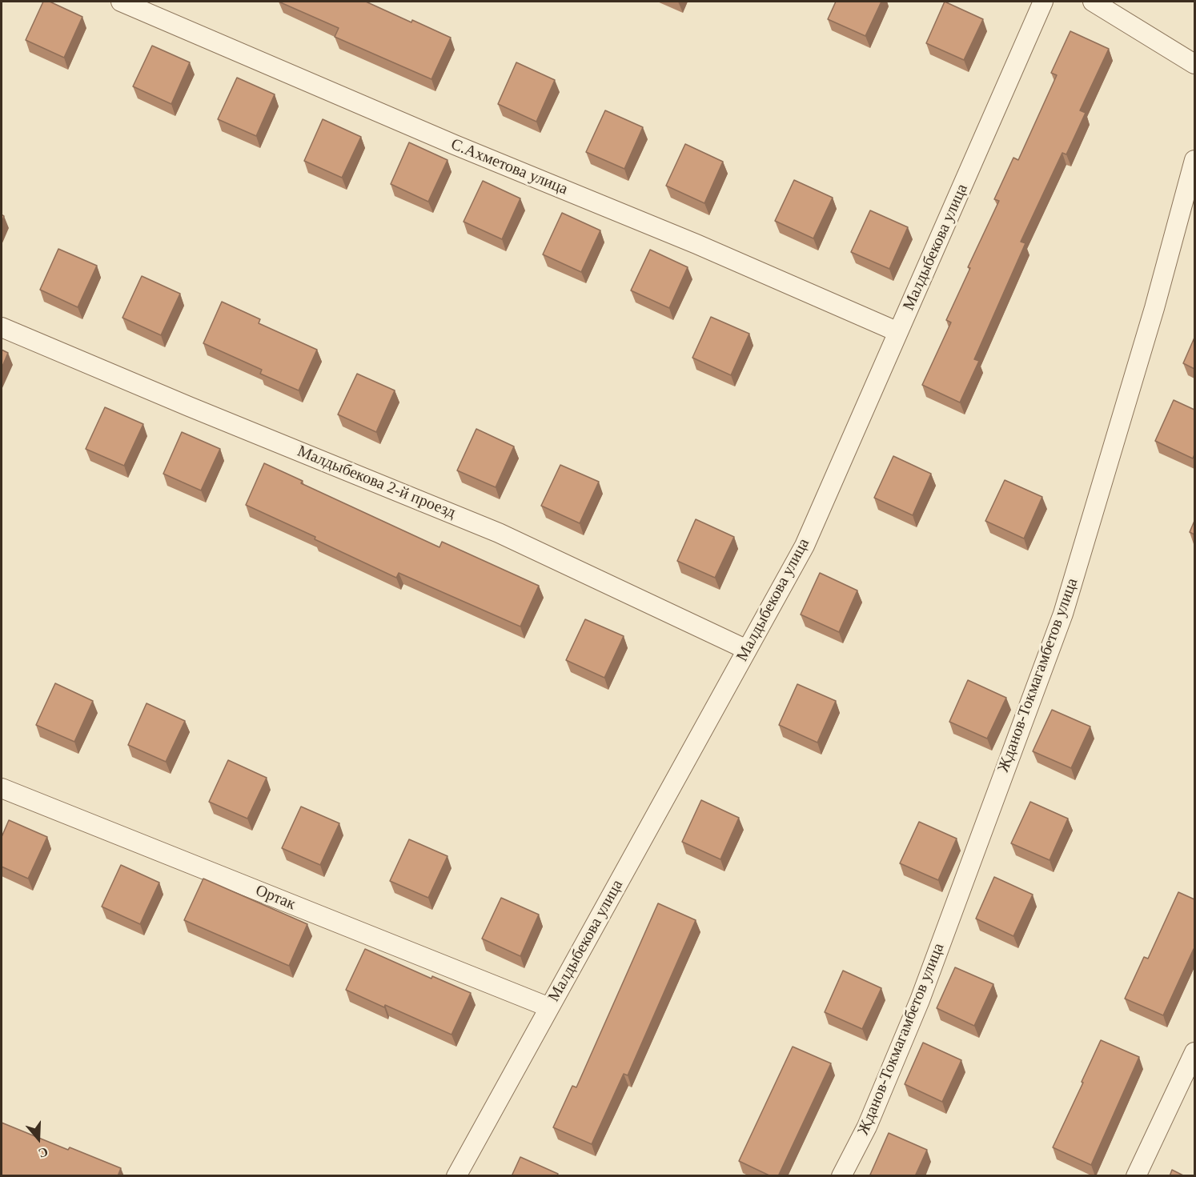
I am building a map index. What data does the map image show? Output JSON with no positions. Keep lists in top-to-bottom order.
{
  "streets": {
    "street": [
      "С.Ахметова улица",
      "Малдыбекова улица",
      "Малдыбекова 2-й проезд",
      "Жданов-Токмагамбетов улица",
      "Ортак"
    ]
  },
  "crossings": [
    ["С.Ахметова улица", "Малдыбекова улица"],
    ["Малдыбекова улица", "Малдыбекова 2-й проезд"],
    ["Малдыбекова улица", "Ортак"]
  ],
  "north": "bottom"
}
